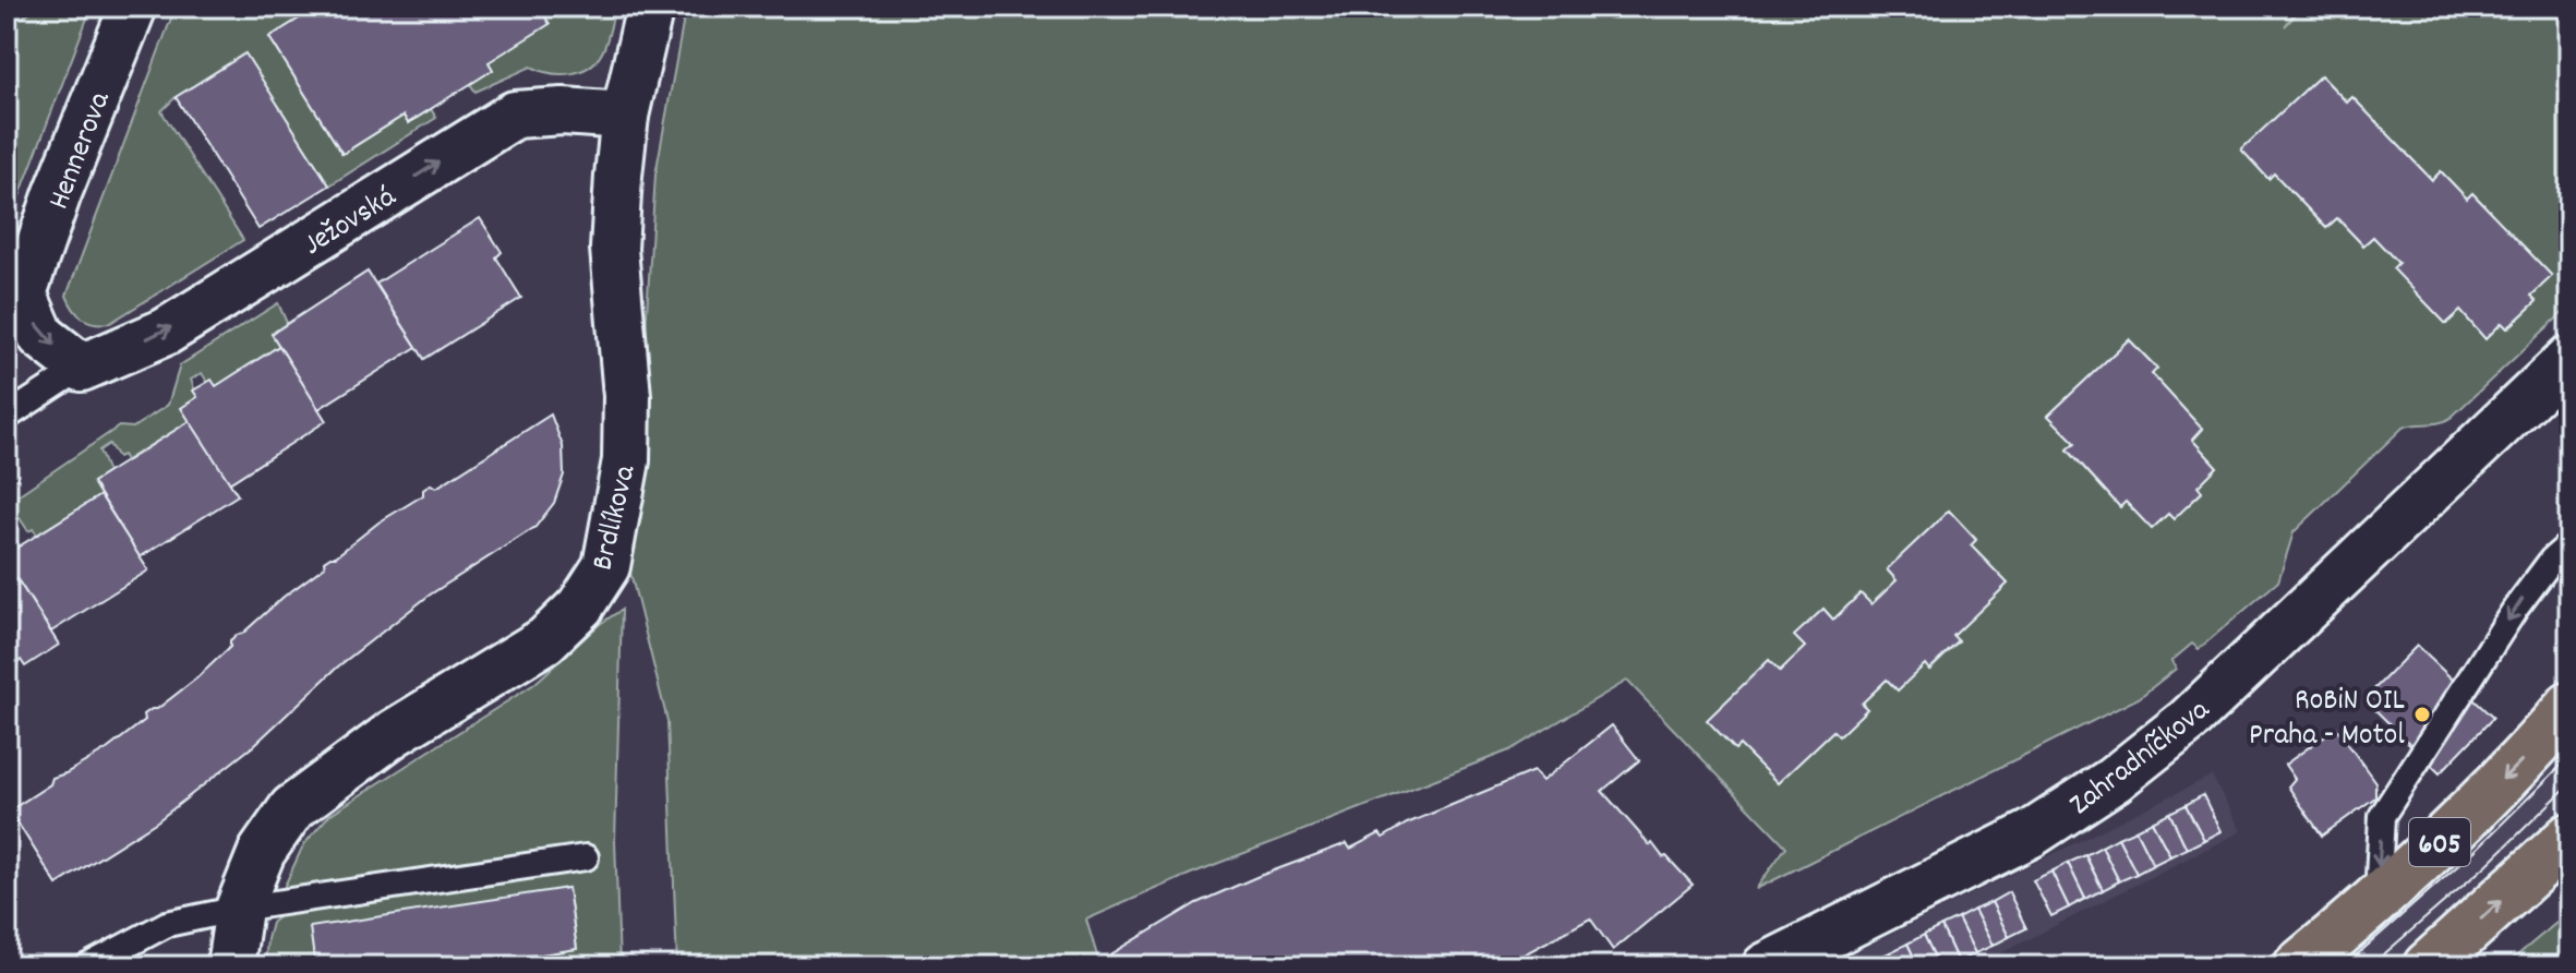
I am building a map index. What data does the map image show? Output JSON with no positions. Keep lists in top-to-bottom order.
{
  "streets": {
    "main road": ["605"],
    "street": [
      "Hennerova",
      "Ježovská",
      "Brdlíkova",
      "Zahradníčkova"
    ]
  },
  "crossings": [
    ["Ježovská", "Brdlíkova"]
  ],
  "one_way": ["Ježovská"],
  "places": ["RoBiN OIL Praha - Motol"]
}
